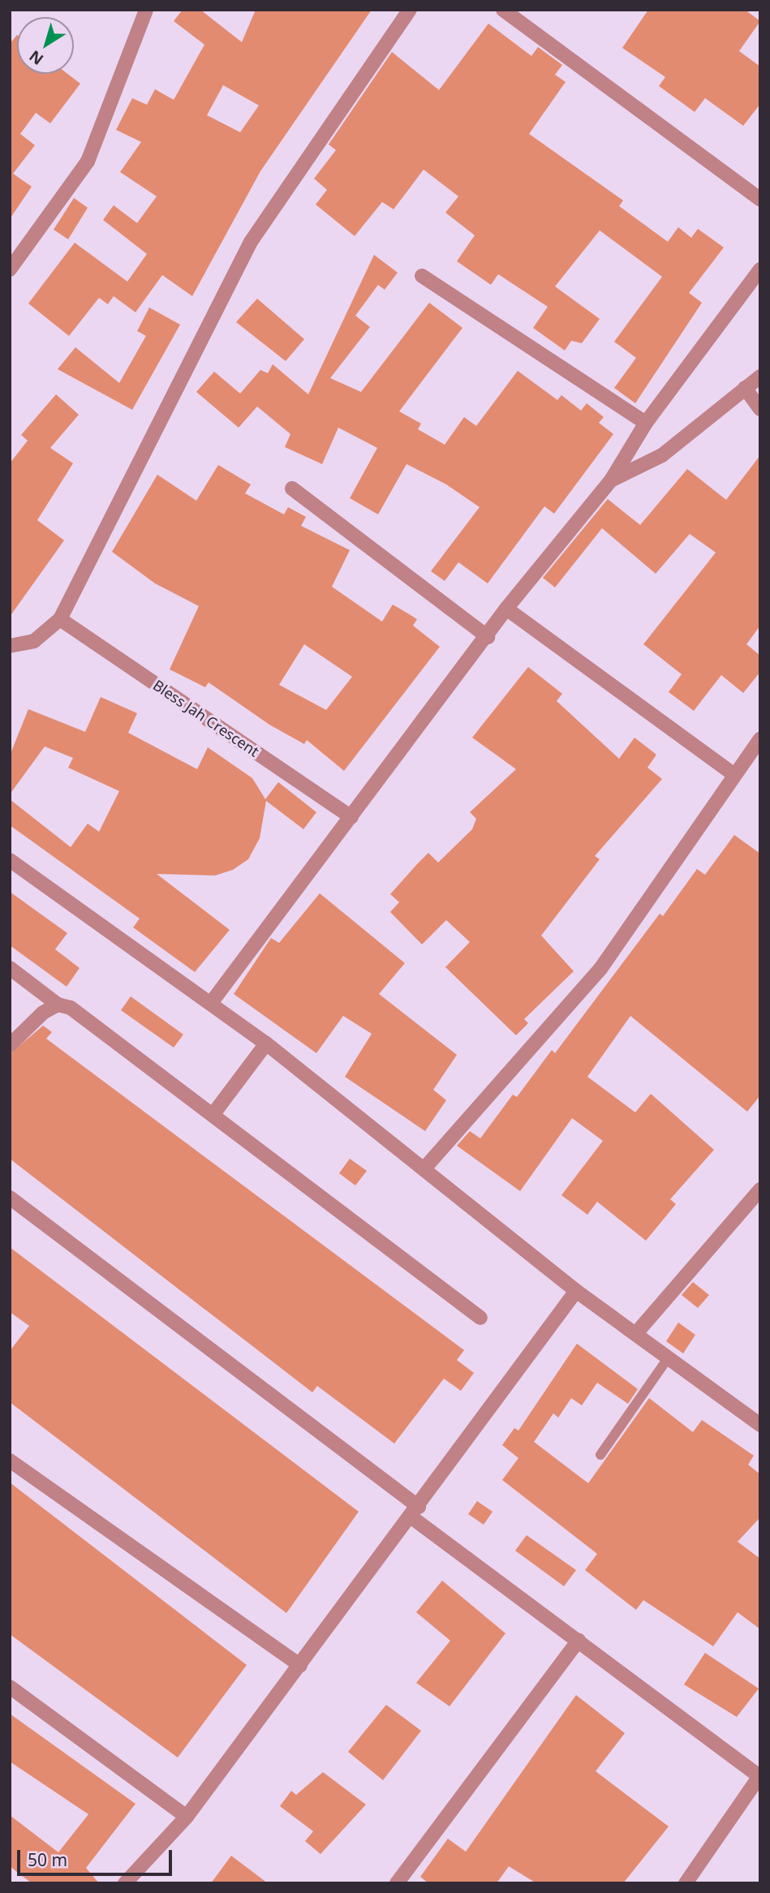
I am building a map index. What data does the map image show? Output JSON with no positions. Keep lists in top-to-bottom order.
{
  "streets": {
    "street": ["Bless Jah Crescent"]
  },
  "scale_bar": "50 m",
  "north": "bottom left"
}
